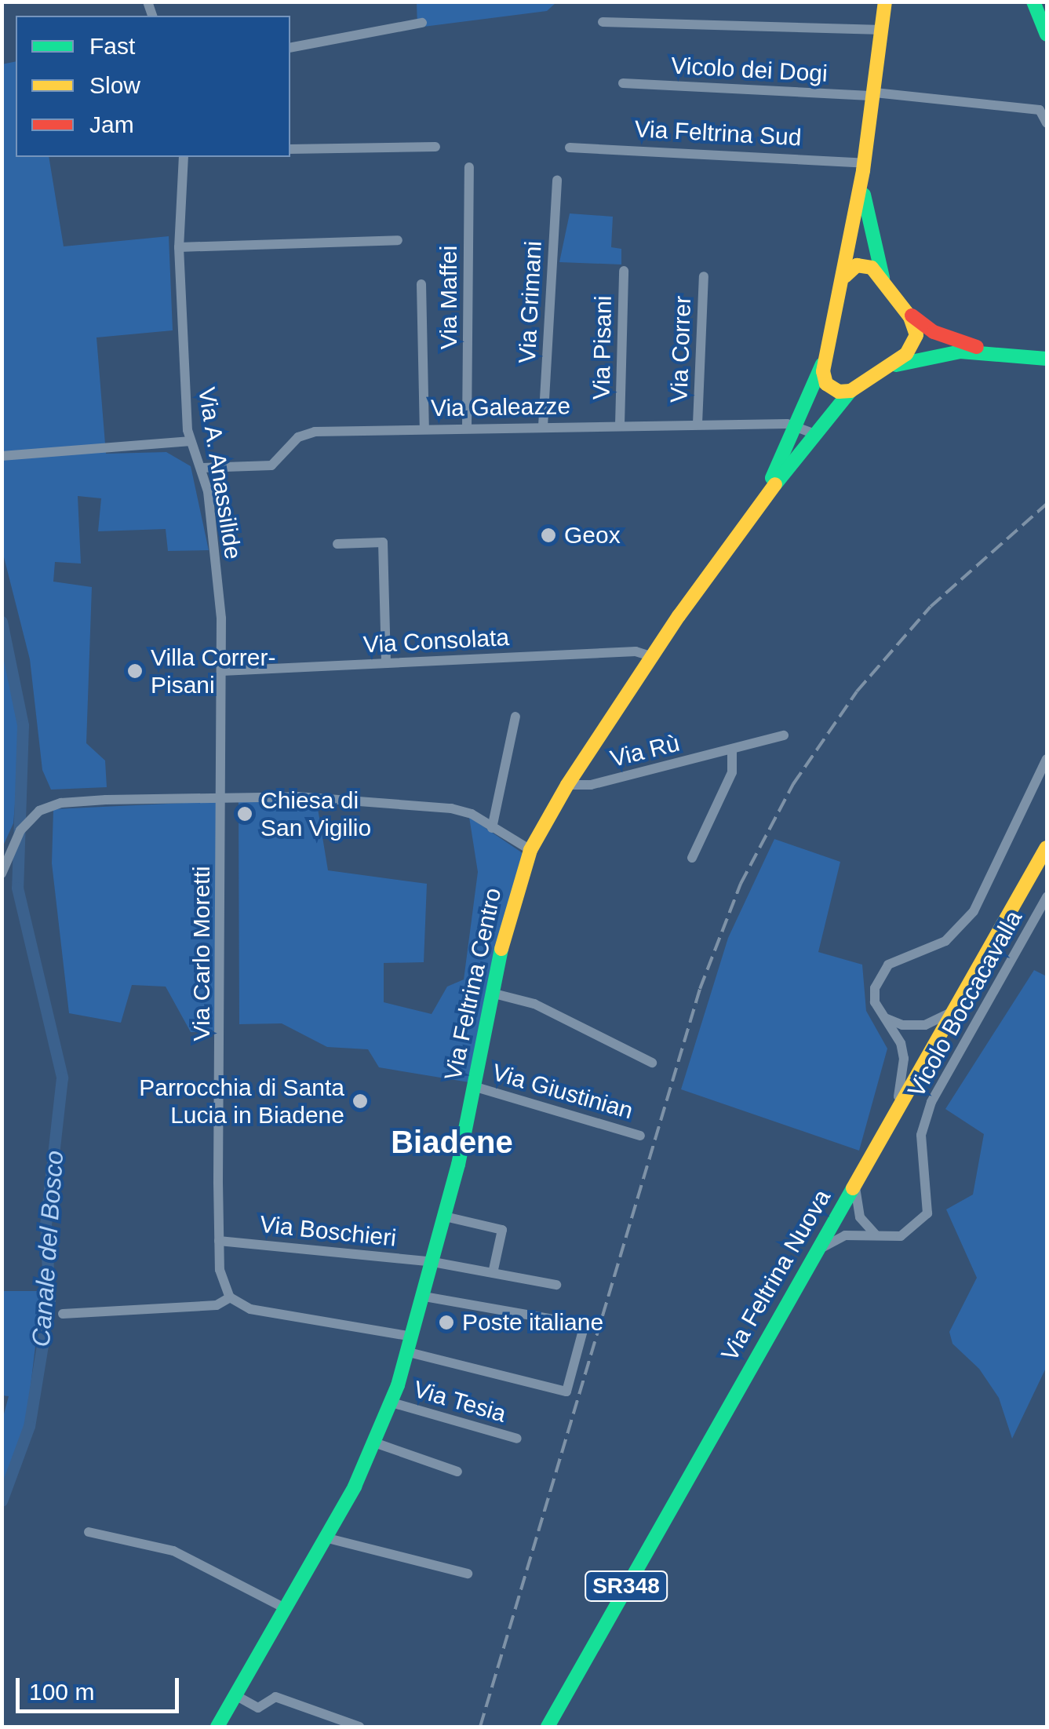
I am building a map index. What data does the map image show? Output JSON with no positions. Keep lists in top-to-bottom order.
{
  "streets": {
    "main road": ["Via Feltrina Centro", "Via Feltrina Nuova", "SR348"],
    "street": [
      "Vicolo dei Dogi",
      "Via Feltrina Sud",
      "Via Maffei",
      "Via Grimani",
      "Via Pisani",
      "Via Correr",
      "Via Galeazze",
      "Via A. Anassilide",
      "Via Consolata",
      "Via Rù",
      "Via Carlo Moretti",
      "Vicolo Boccacavalla",
      "Via Giustinian",
      "Via Boschieri",
      "Via Tesia"
    ]
  },
  "crossings": [
    ["Via Maffei", "Via Galeazze"],
    ["Via Grimani", "Via Galeazze"],
    ["Via Pisani", "Via Galeazze"],
    ["Via Correr", "Via Galeazze"],
    ["Via Galeazze", "Via A. Anassilide"],
    ["Via Galeazze", "Via Feltrina Centro"],
    ["Via A. Anassilide", "Via Consolata"],
    ["Via A. Anassilide", "Via Carlo Moretti"],
    ["Via Consolata", "Via Feltrina Centro"],
    ["Via Rù", "Via Feltrina Centro"],
    ["Via Carlo Moretti", "Via Boschieri"],
    ["Via Feltrina Centro", "Via Giustinian"],
    ["Via Feltrina Centro", "Via Boschieri"],
    ["Via Feltrina Centro", "Via Tesia"],
    ["Vicolo Boccacavalla", "Via Feltrina Nuova"]
  ],
  "districts": ["Biadene"],
  "water": ["Canale del Bosco"],
  "places": [
    "Geox",
    "Villa Correr- Pisani",
    "Chiesa di San Vigilio",
    "Parrocchia di Santa Lucia in Biadene",
    "Poste italiane"
  ],
  "legend": ["Fast", "Slow", "Jam"],
  "scale_bar": "100 m"
}
